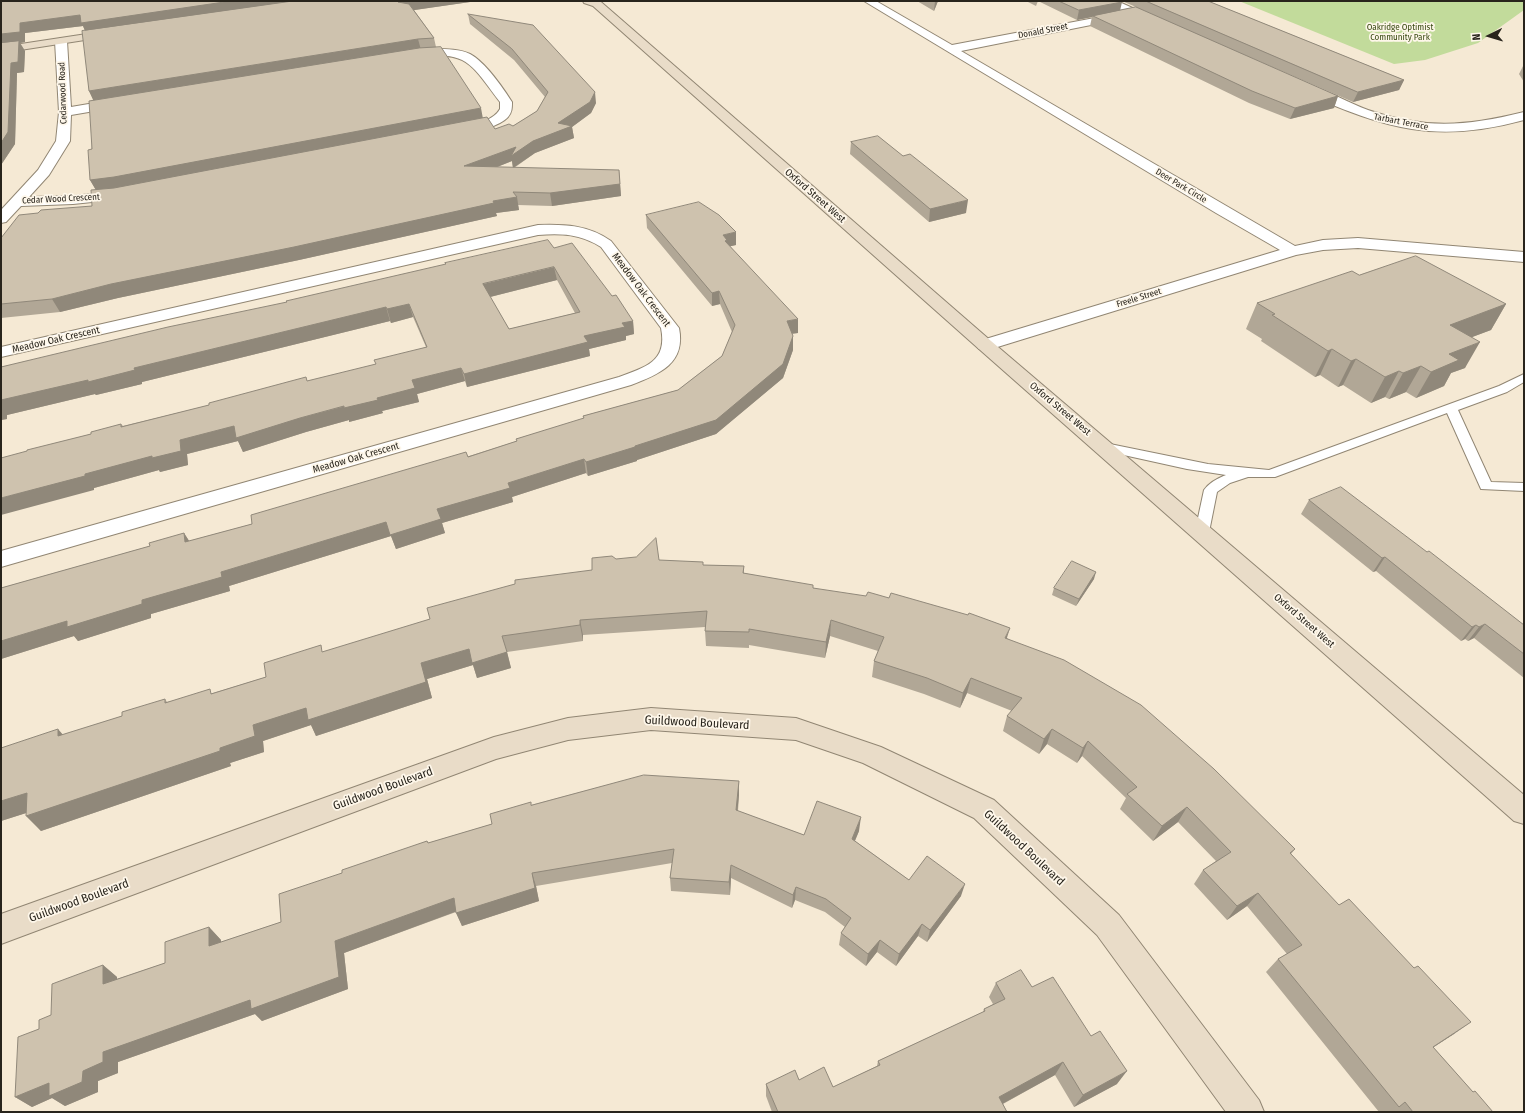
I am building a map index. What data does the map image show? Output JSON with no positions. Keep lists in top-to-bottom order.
{
  "streets": {
    "main road": ["Oxford Street West", "Guildwood Boulevard"],
    "street": [
      "Donald Street",
      "Cedarwood Road",
      "Tarbart Terrace",
      "Deer Park Circle",
      "Cedar Wood Crescent",
      "Meadow Oak Crescent",
      "Freele Street"
    ]
  },
  "crossings": [
    ["Donald Street", "Deer Park Circle"],
    ["Cedarwood Road", "Cedar Wood Crescent"],
    ["Deer Park Circle", "Freele Street"],
    ["Oxford Street West", "Freele Street"]
  ],
  "parks": ["Oakridge Optimist Community Park"],
  "north": "left"
}
